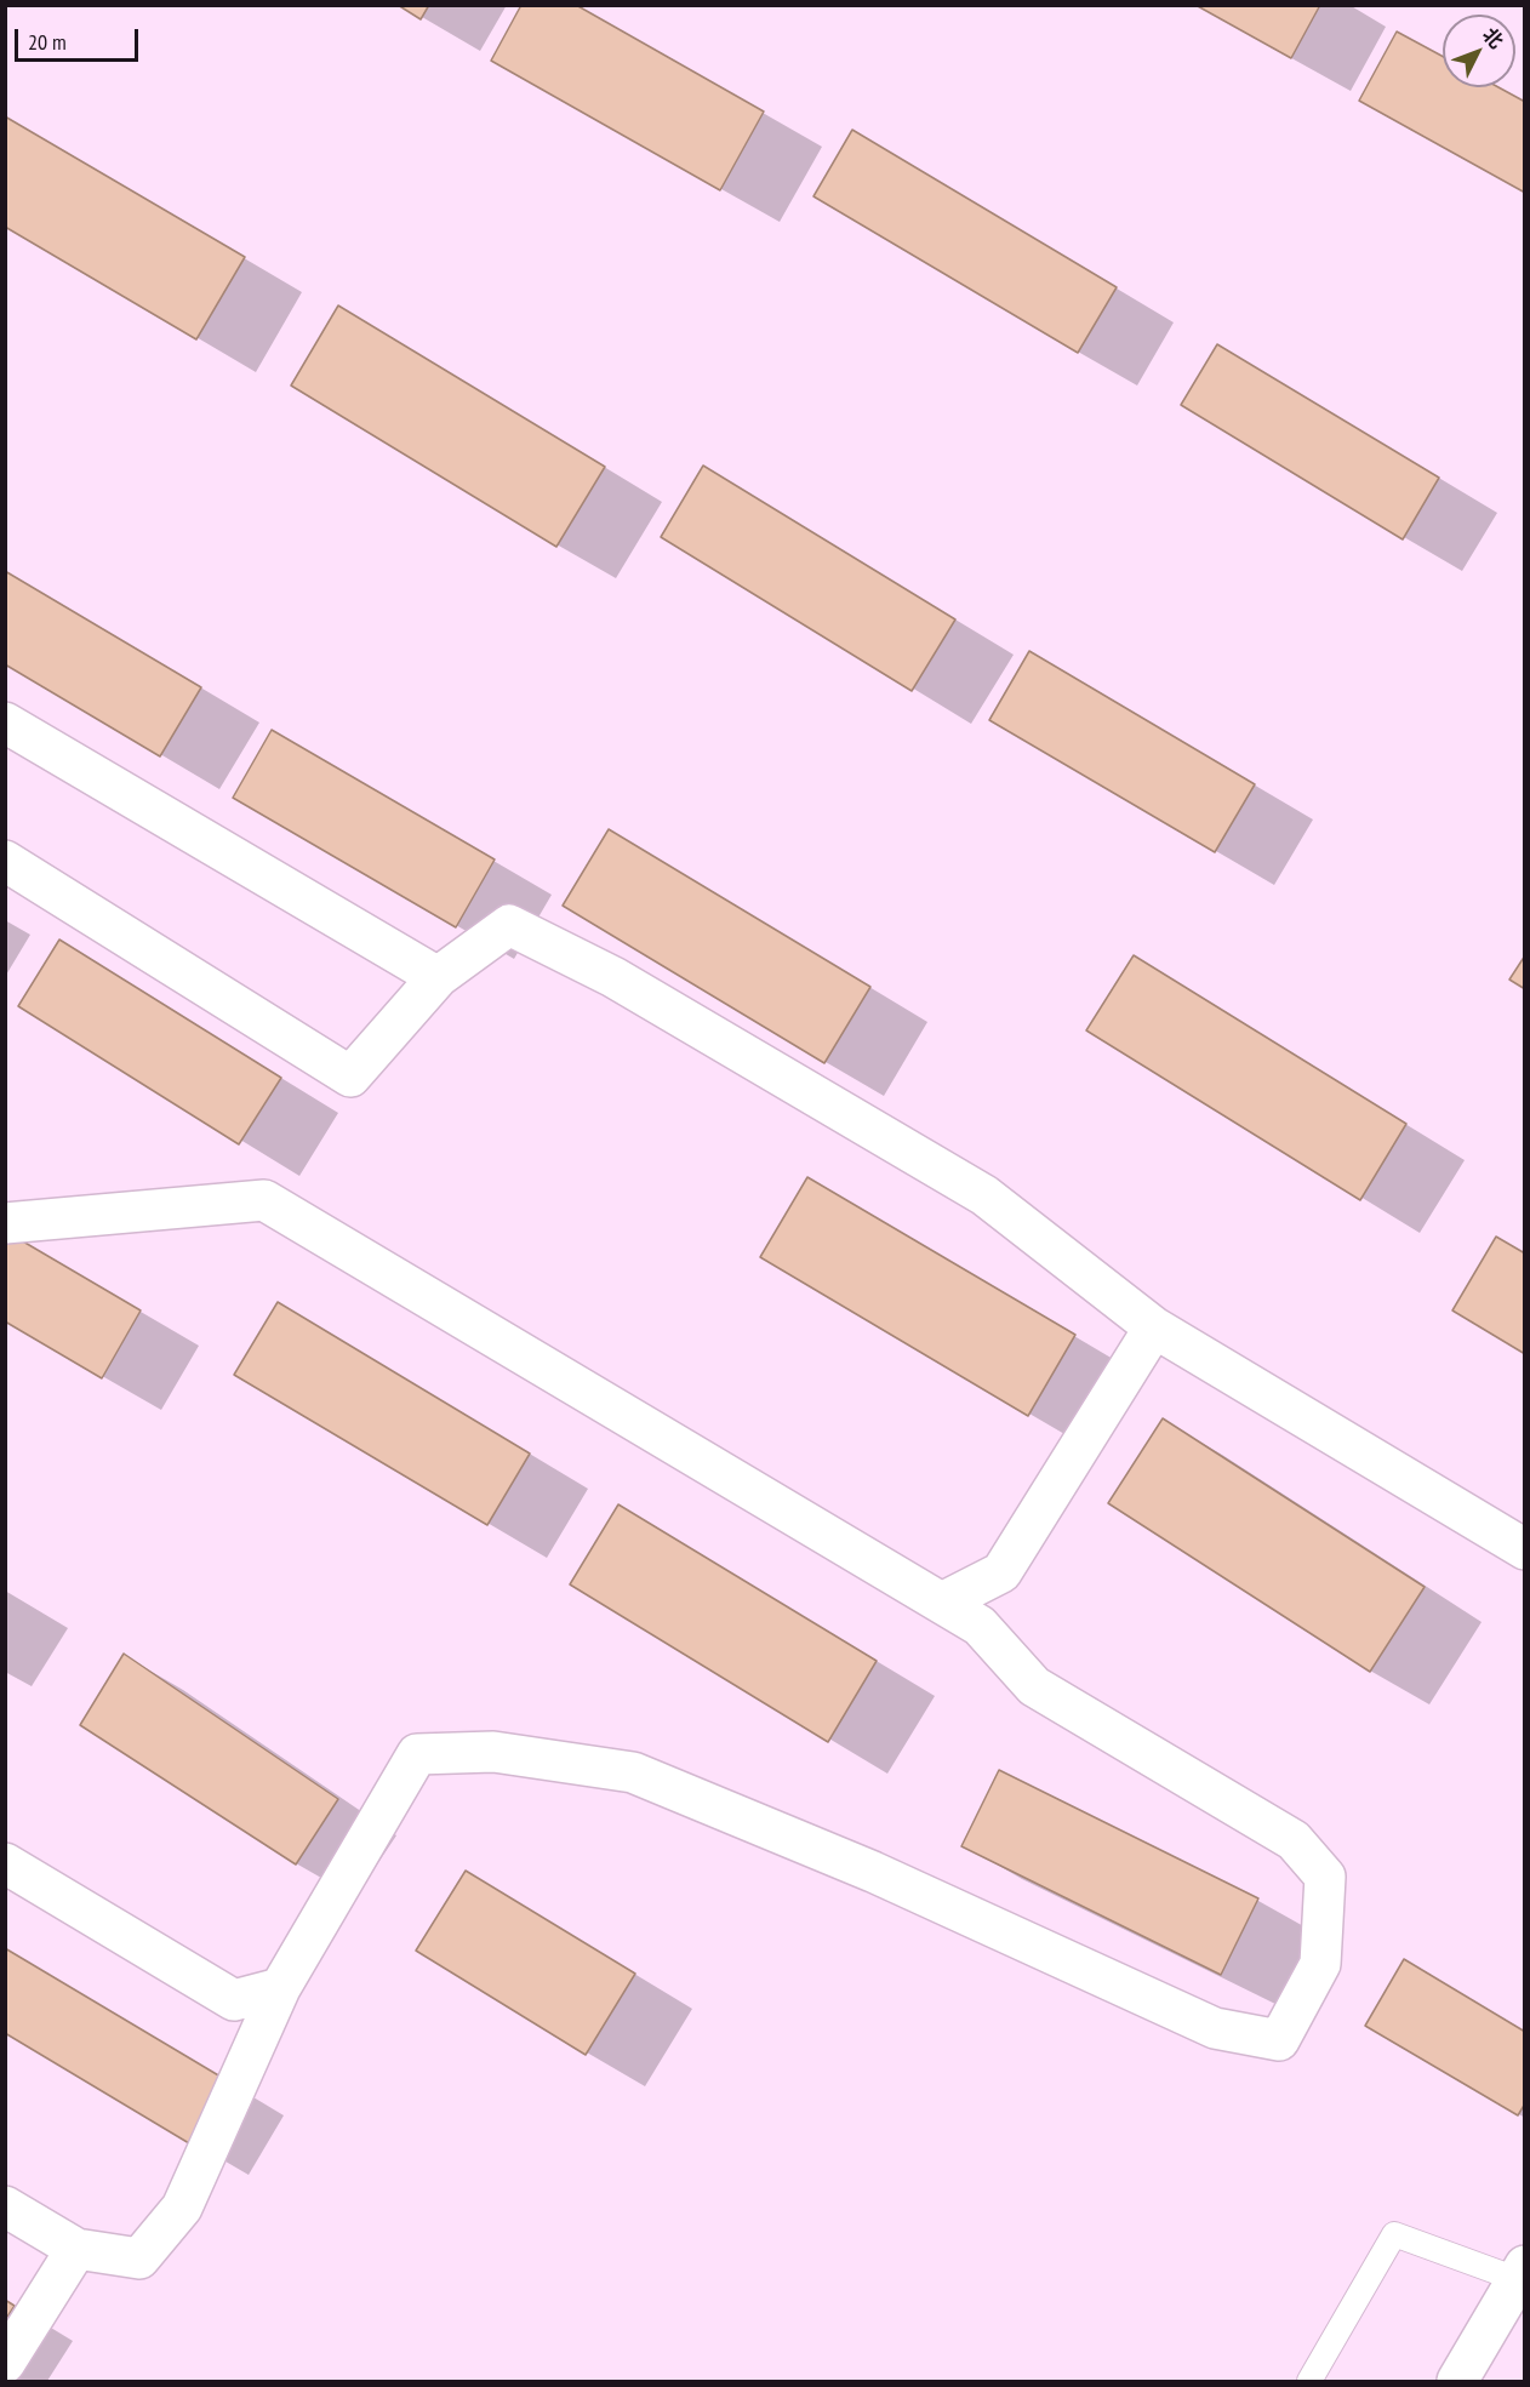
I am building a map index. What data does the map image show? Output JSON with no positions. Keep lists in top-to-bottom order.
{
  "scale_bar": "20 m",
  "north": "top right"
}
